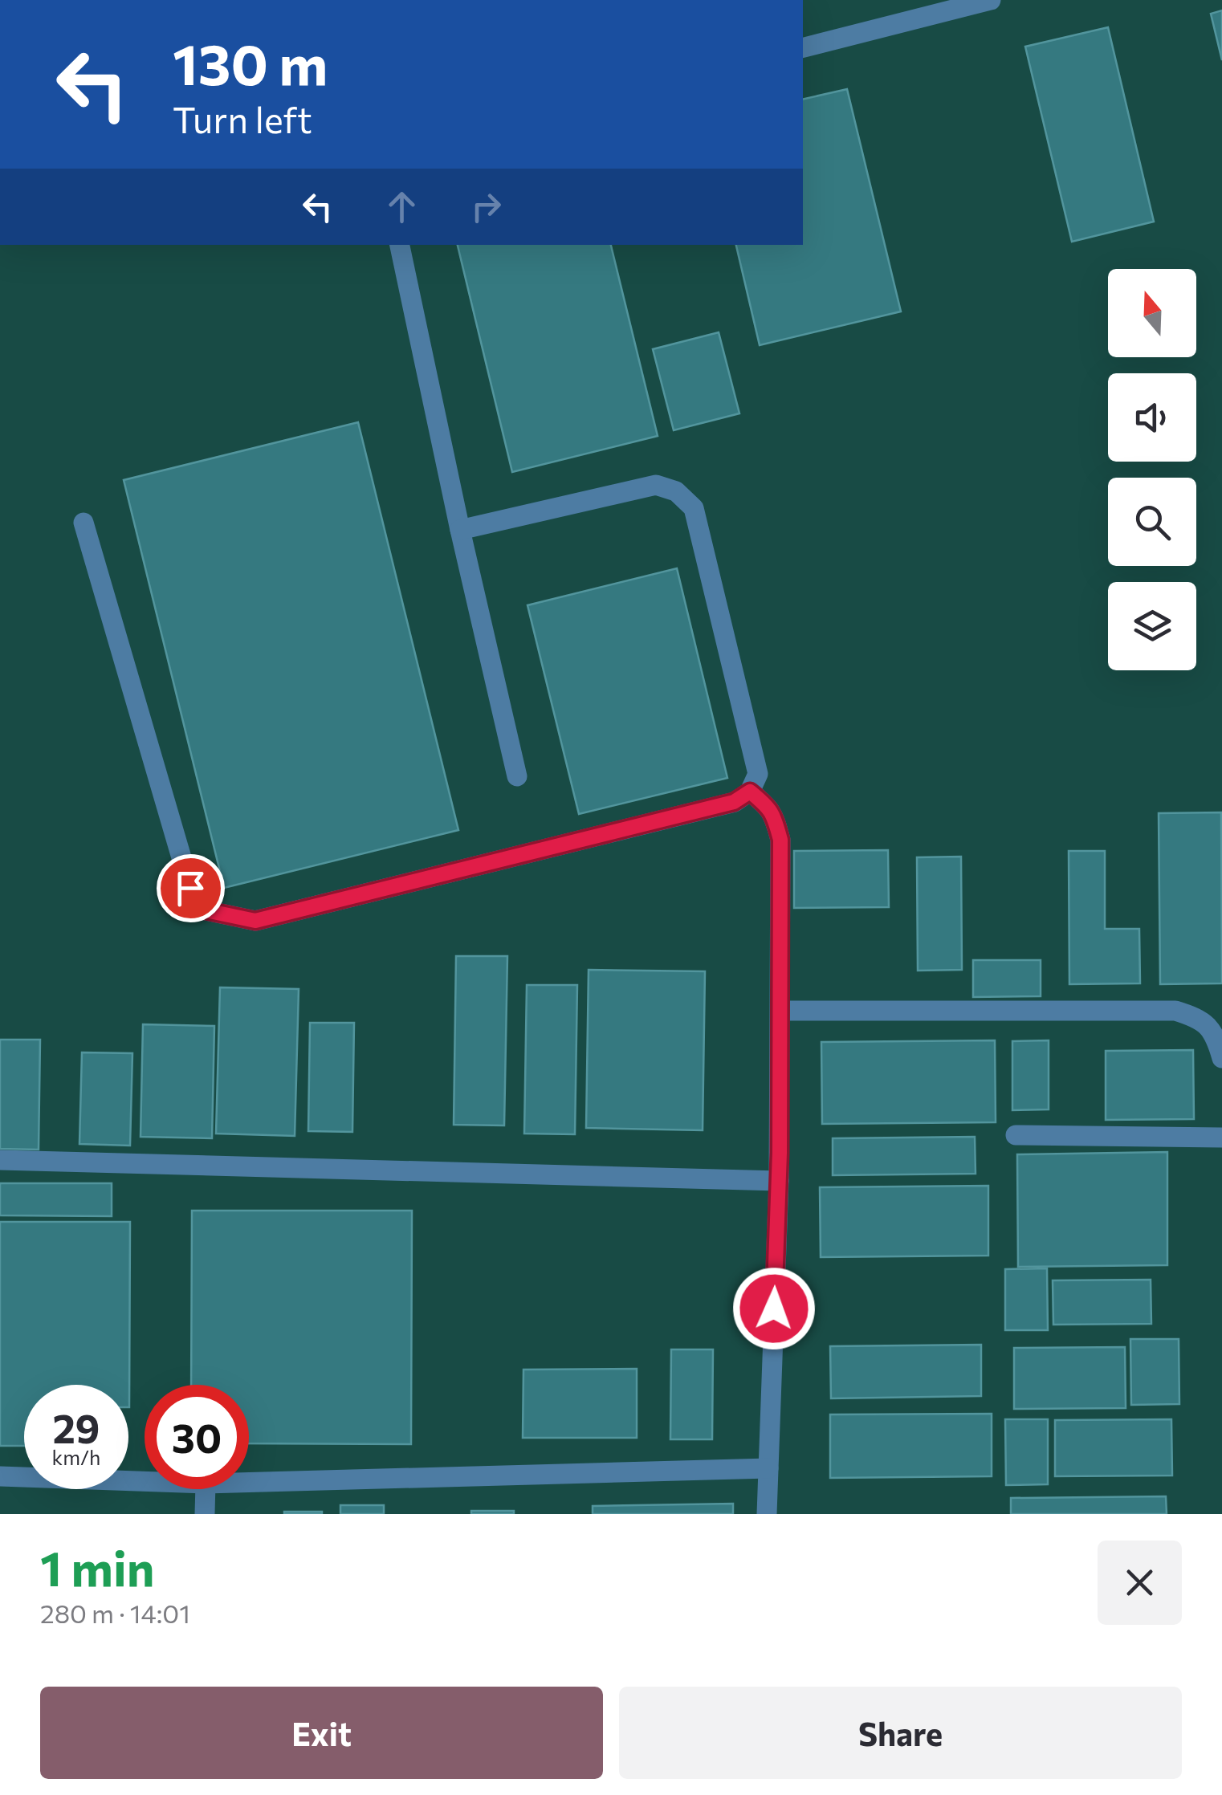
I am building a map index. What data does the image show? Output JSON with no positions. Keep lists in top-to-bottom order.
{
  "north": "top",
  "page": {
    "turn": ["130 m", "Turn left"],
    "speed": "29 km/h",
    "limit": "30",
    "heading": ["1 min", "280 m · 14:01"],
    "buttons": ["Exit", "Share"]
  }
}
